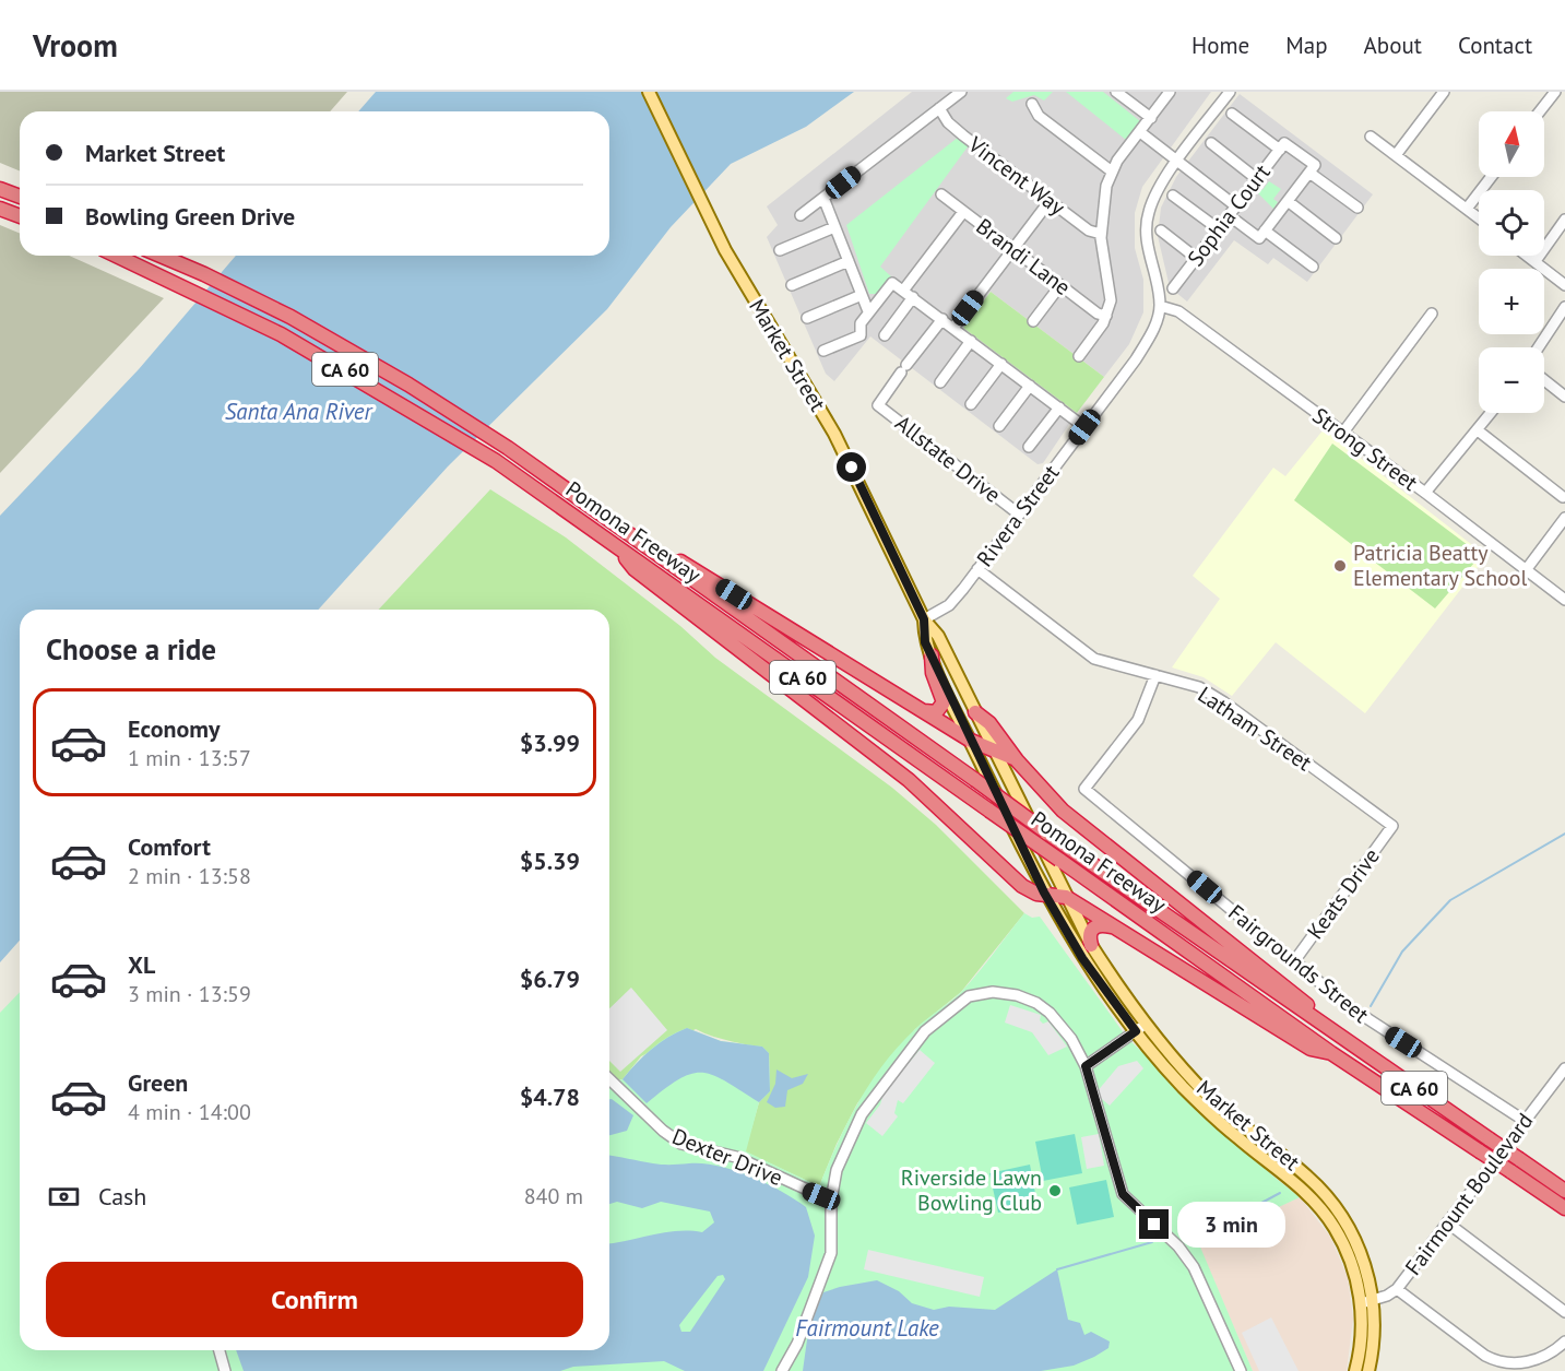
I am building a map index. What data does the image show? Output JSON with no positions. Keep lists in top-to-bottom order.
{
  "streets": {
    "highway": ["CA 60", "Pomona Freeway"],
    "main road": ["Market Street"],
    "street": [
      "Vincent Way",
      "Sophia Court",
      "Brandi Lane",
      "Strong Street",
      "Allstate Drive",
      "Rivera Street",
      "Latham Street",
      "Keats Drive",
      "Fairgrounds Street",
      "Dexter Drive",
      "Fairmount Boulevard"
    ]
  },
  "crossings": [
    ["Market Street", "Rivera Street"],
    ["Market Street", "Fairmount Boulevard"],
    ["Strong Street", "Rivera Street"],
    ["Allstate Drive", "Rivera Street"],
    ["Rivera Street", "Latham Street"],
    ["Latham Street", "Keats Drive"],
    ["Latham Street", "Fairgrounds Street"],
    ["Keats Drive", "Fairgrounds Street"],
    ["Fairgrounds Street", "Fairmount Boulevard"]
  ],
  "water": ["Santa Ana River", "Fairmount Lake"],
  "places": ["Patricia Beatty Elementary School", "Riverside Lawn Bowling Club"],
  "north": "top",
  "page": {
    "header": "Vroom",
    "nav": [
      "Home",
      "Map",
      "About",
      "Contact"
    ],
    "map_buttons": ["+", "−"],
    "banner": ["Market Street", "Bowling Green Drive"],
    "heading": "Choose a ride",
    "list": [
      {
        "name": "Economy",
        "note": "1 min · 13:57",
        "value": "$3.99"
      },
      {
        "name": "Comfort",
        "note": "2 min · 13:58",
        "value": "$5.39"
      },
      {
        "name": "XL",
        "note": "3 min · 13:59",
        "value": "$6.79"
      },
      {
        "name": "Green",
        "note": "4 min · 14:00",
        "value": "$4.78"
      }
    ],
    "pay": ["Cash", "840 m"],
    "bubble": "3 min",
    "buttons": "Confirm"
  }
}
